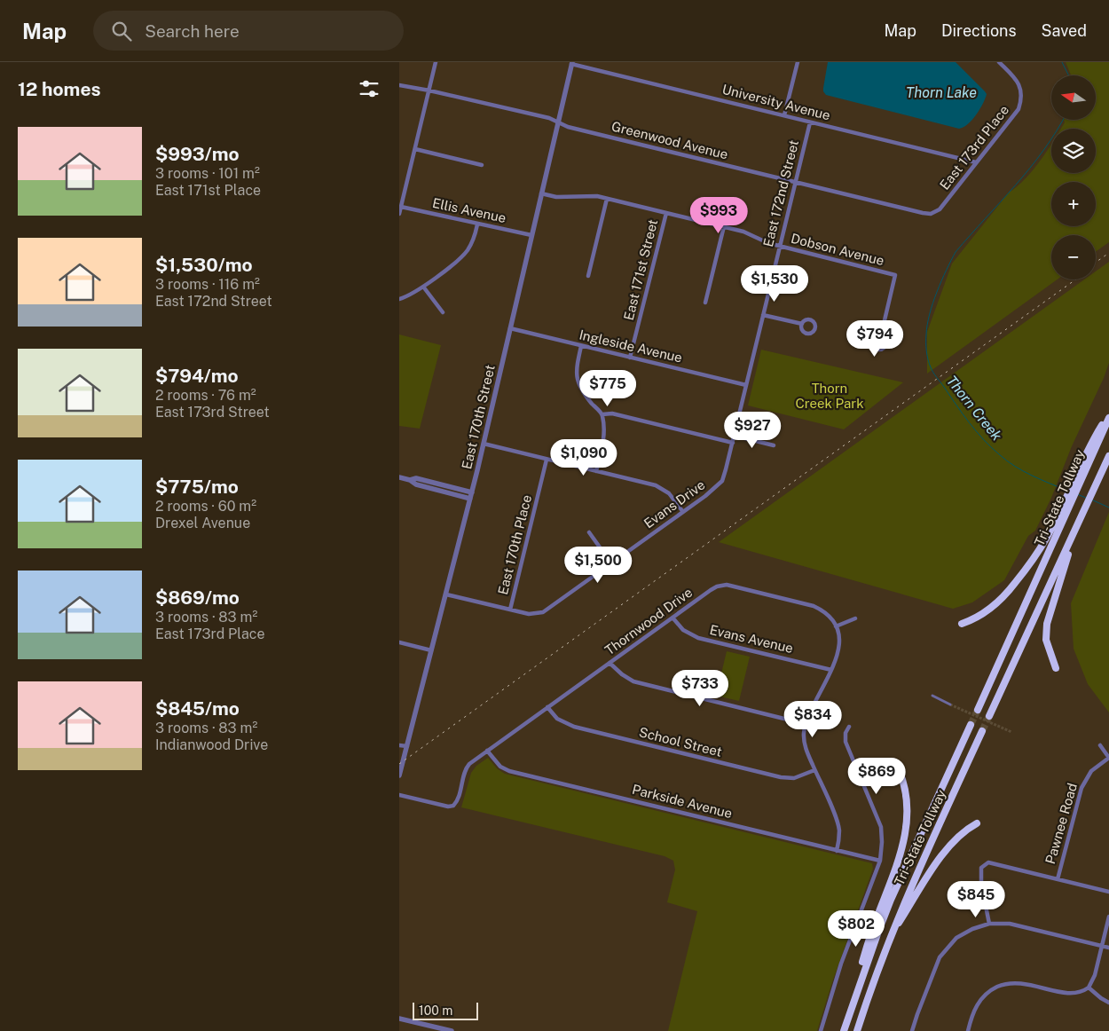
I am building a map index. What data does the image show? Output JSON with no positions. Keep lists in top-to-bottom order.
{
  "streets": {
    "highway": ["Tri-State Tollway"],
    "street": [
      "University Avenue",
      "Greenwood Avenue",
      "East 173rd Place",
      "East 172nd Street",
      "Ellis Avenue",
      "Dobson Avenue",
      "East 171st Street",
      "Ingleside Avenue",
      "East 170th Street",
      "Evans Drive",
      "East 170th Place",
      "Thornwood Drive",
      "Evans Avenue",
      "School Street",
      "Parkside Avenue",
      "Pawnee Road"
    ]
  },
  "crossings": [
    ["University Avenue", "East 173rd Place"],
    ["University Avenue", "East 172nd Street"],
    ["University Avenue", "East 170th Street"],
    ["Greenwood Avenue", "East 173rd Place"],
    ["Greenwood Avenue", "East 172nd Street"],
    ["Greenwood Avenue", "East 170th Street"],
    ["East 172nd Street", "Dobson Avenue"],
    ["East 172nd Street", "Ingleside Avenue"],
    ["East 172nd Street", "Evans Drive"],
    ["Ellis Avenue", "East 170th Street"],
    ["Dobson Avenue", "East 171st Street"],
    ["Dobson Avenue", "East 170th Street"],
    ["East 171st Street", "Ingleside Avenue"],
    ["Ingleside Avenue", "East 170th Street"],
    ["East 170th Street", "Evans Drive"],
    ["Evans Drive", "East 170th Place"],
    ["Thornwood Drive", "Evans Avenue"],
    ["Thornwood Drive", "School Street"],
    ["Thornwood Drive", "Parkside Avenue"]
  ],
  "water": ["Thorn Lake", "Thorn Creek"],
  "parks": ["Thorn Creek Park"],
  "scale_bar": "100 m",
  "north": "left",
  "page": {
    "header": "Map",
    "search": "Search here",
    "nav": ["Map", "Directions", "Saved"],
    "heading": "12 homes",
    "map_buttons": ["+", "−"],
    "list": [
      {
        "name": "$993/mo",
        "note": "3 rooms · 101 m² · East 171st Place"
      },
      {
        "name": "$1,530/mo",
        "note": "3 rooms · 116 m² · East 172nd Street"
      },
      {
        "name": "$794/mo",
        "note": "2 rooms · 76 m² · East 173rd Street"
      },
      {
        "name": "$775/mo",
        "note": "2 rooms · 60 m² · Drexel Avenue"
      },
      {
        "name": "$869/mo",
        "note": "3 rooms · 83 m² · East 173rd Place"
      },
      {
        "name": "$845/mo",
        "note": "3 rooms · 83 m² · Indianwood Drive"
      }
    ],
    "price": [
      "$993",
      "$1,530",
      "$794",
      "$775",
      "$927",
      "$1,090",
      "$1,500",
      "$733",
      "$834",
      "$869",
      "$845",
      "$802"
    ],
    "scale": "100 m"
  }
}
